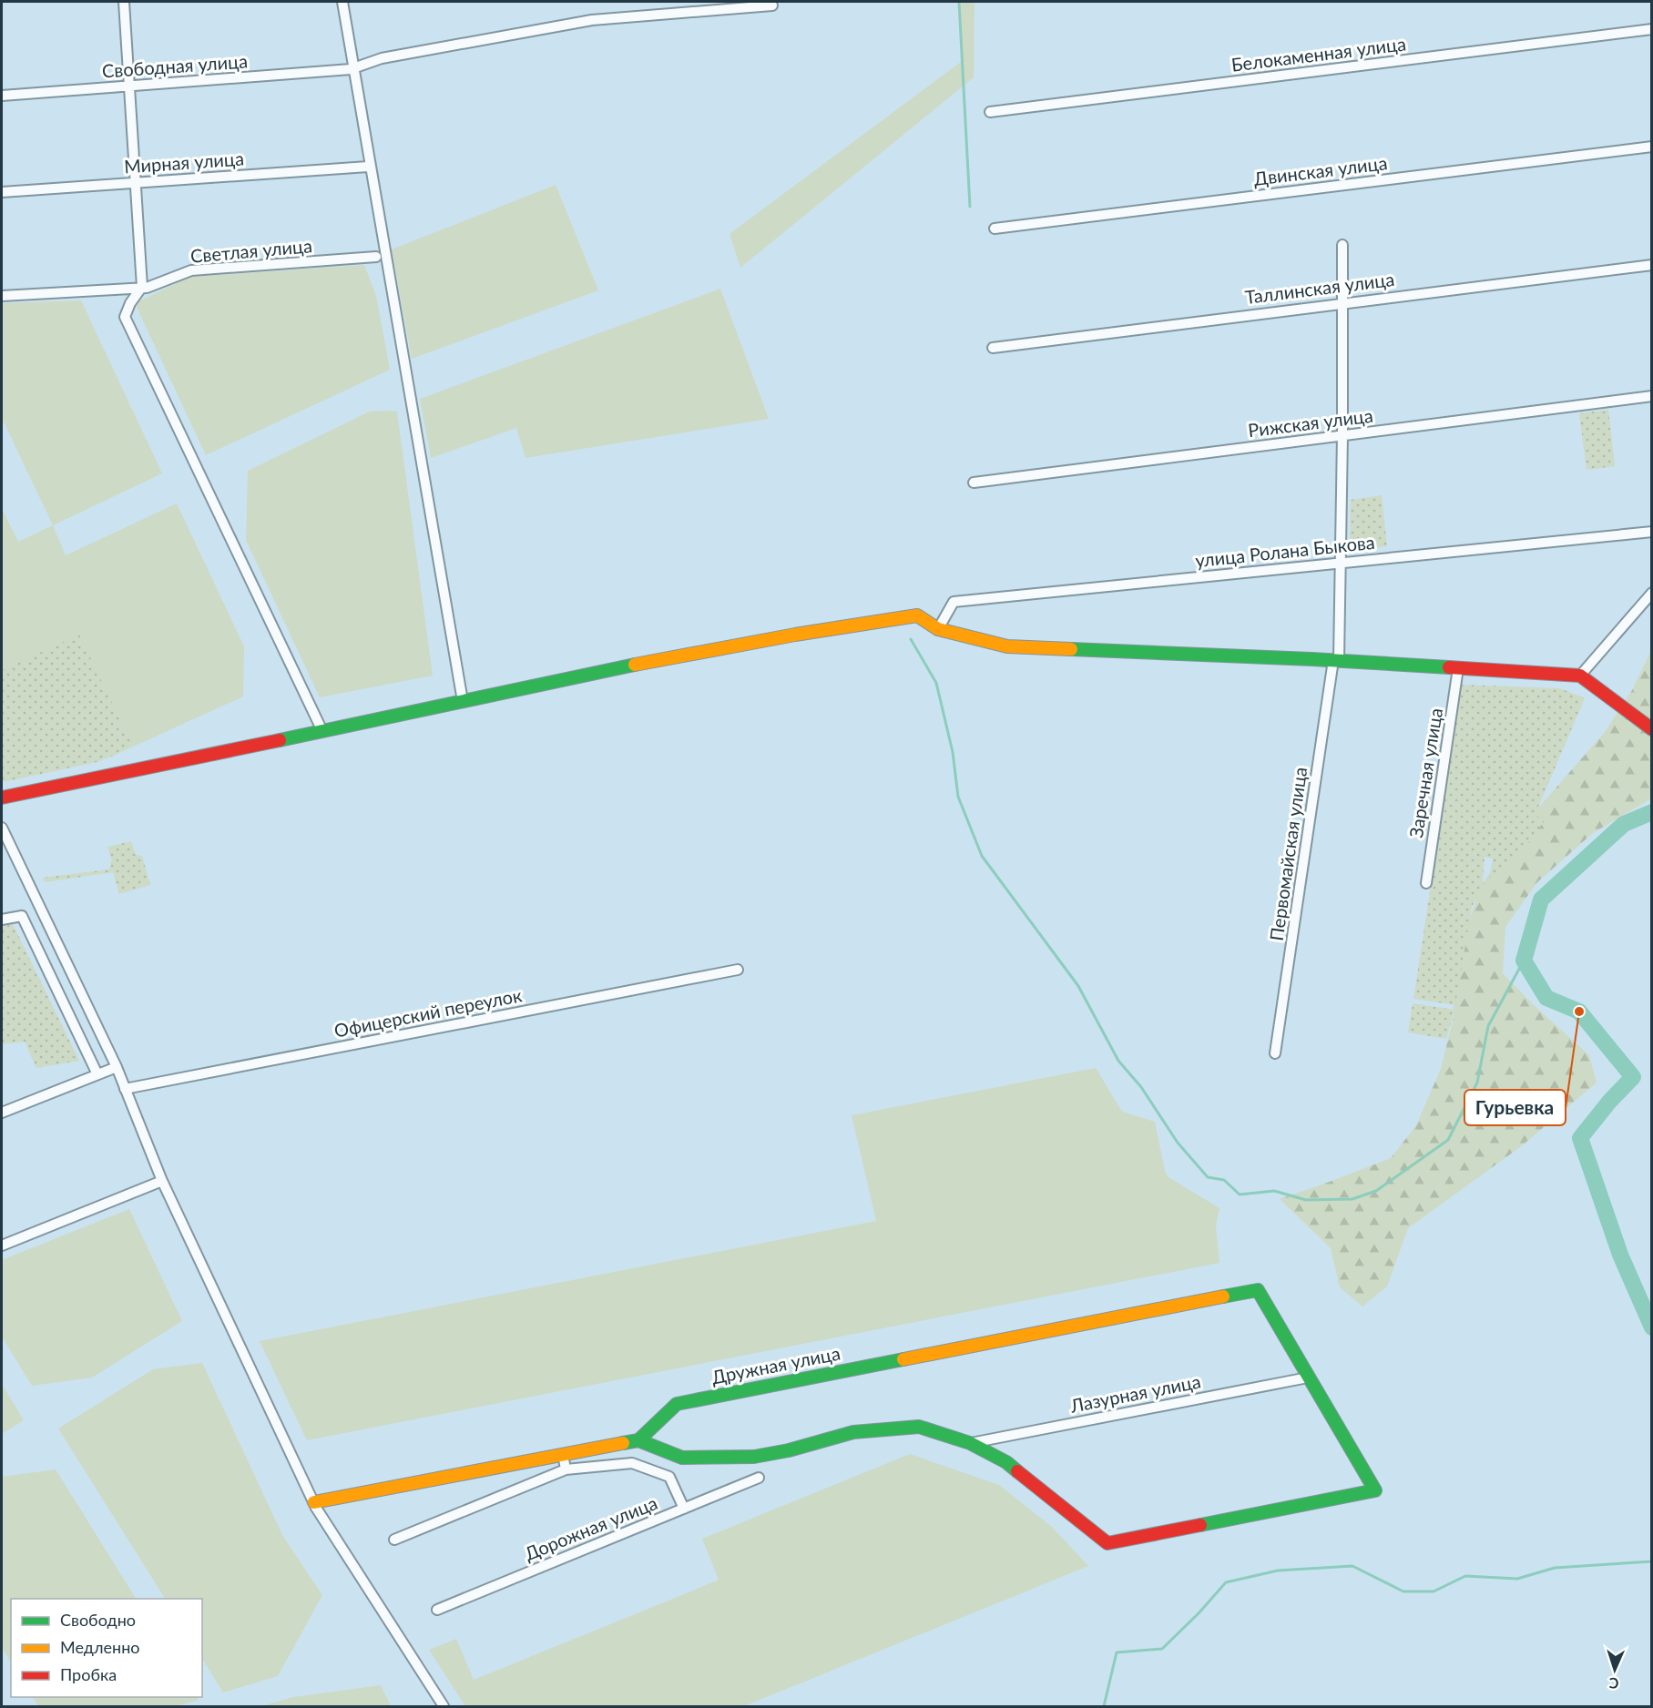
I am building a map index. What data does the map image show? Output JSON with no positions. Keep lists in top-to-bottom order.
{
  "streets": {
    "street": [
      "Белокаменная улица",
      "Свободная улица",
      "Мирная улица",
      "Двинская улица",
      "Светлая улица",
      "Таллинская улица",
      "Рижская улица",
      "улица Ролана Быкова",
      "Заречная улица",
      "Первомайская улица",
      "Офицерский переулок",
      "Дружная улица",
      "Лазурная улица",
      "Дорожная улица"
    ]
  },
  "crossings": [
    ["Таллинская улица", "Первомайская улица"],
    ["Рижская улица", "Первомайская улица"],
    ["улица Ролана Быкова", "Первомайская улица"],
    ["Дружная улица", "Лазурная улица"]
  ],
  "places": ["Гурьевка"],
  "legend": ["Свободно", "Медленно", "Пробка"],
  "north": "bottom"
}
